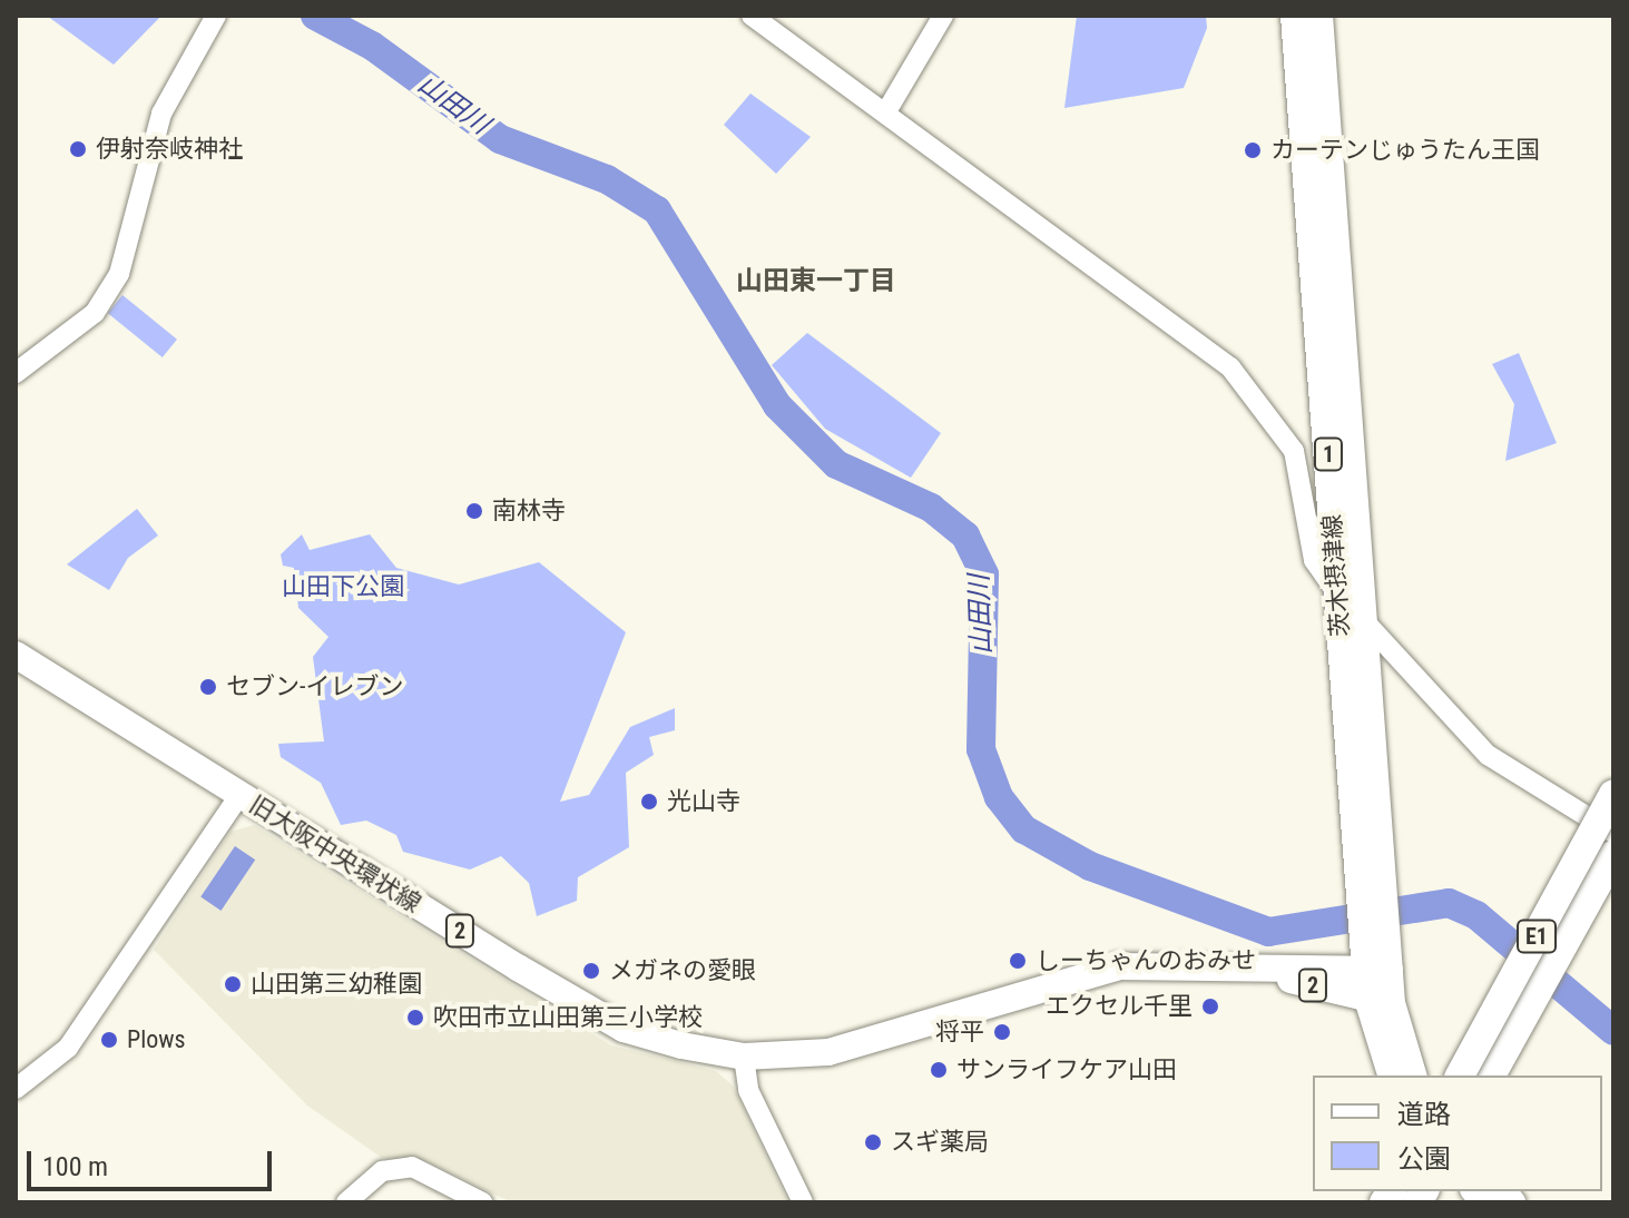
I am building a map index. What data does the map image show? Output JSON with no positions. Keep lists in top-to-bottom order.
{
  "streets": {
    "highway": ["E1"],
    "main road": [
      "1",
      "茨木摂津線",
      "旧大阪中央環状線",
      "2"
    ]
  },
  "crossings": [
    ["茨木摂津線", "旧大阪中央環状線"]
  ],
  "districts": ["山田東一丁目"],
  "water": ["山田川"],
  "parks": ["山田下公園"],
  "places": [
    "伊射奈岐神社",
    "カーテンじゅうたん王国",
    "南林寺",
    "セブン-イレブン",
    "光山寺",
    "しーちゃんのおみせ",
    "メガネの愛眼",
    "山田第三幼稚園",
    "エクセル千里",
    "吹田市立山田第三小学校",
    "将平",
    "Plows",
    "サンライフケア山田",
    "スギ薬局"
  ],
  "legend": ["道路", "公園"],
  "scale_bar": "100 m"
}
